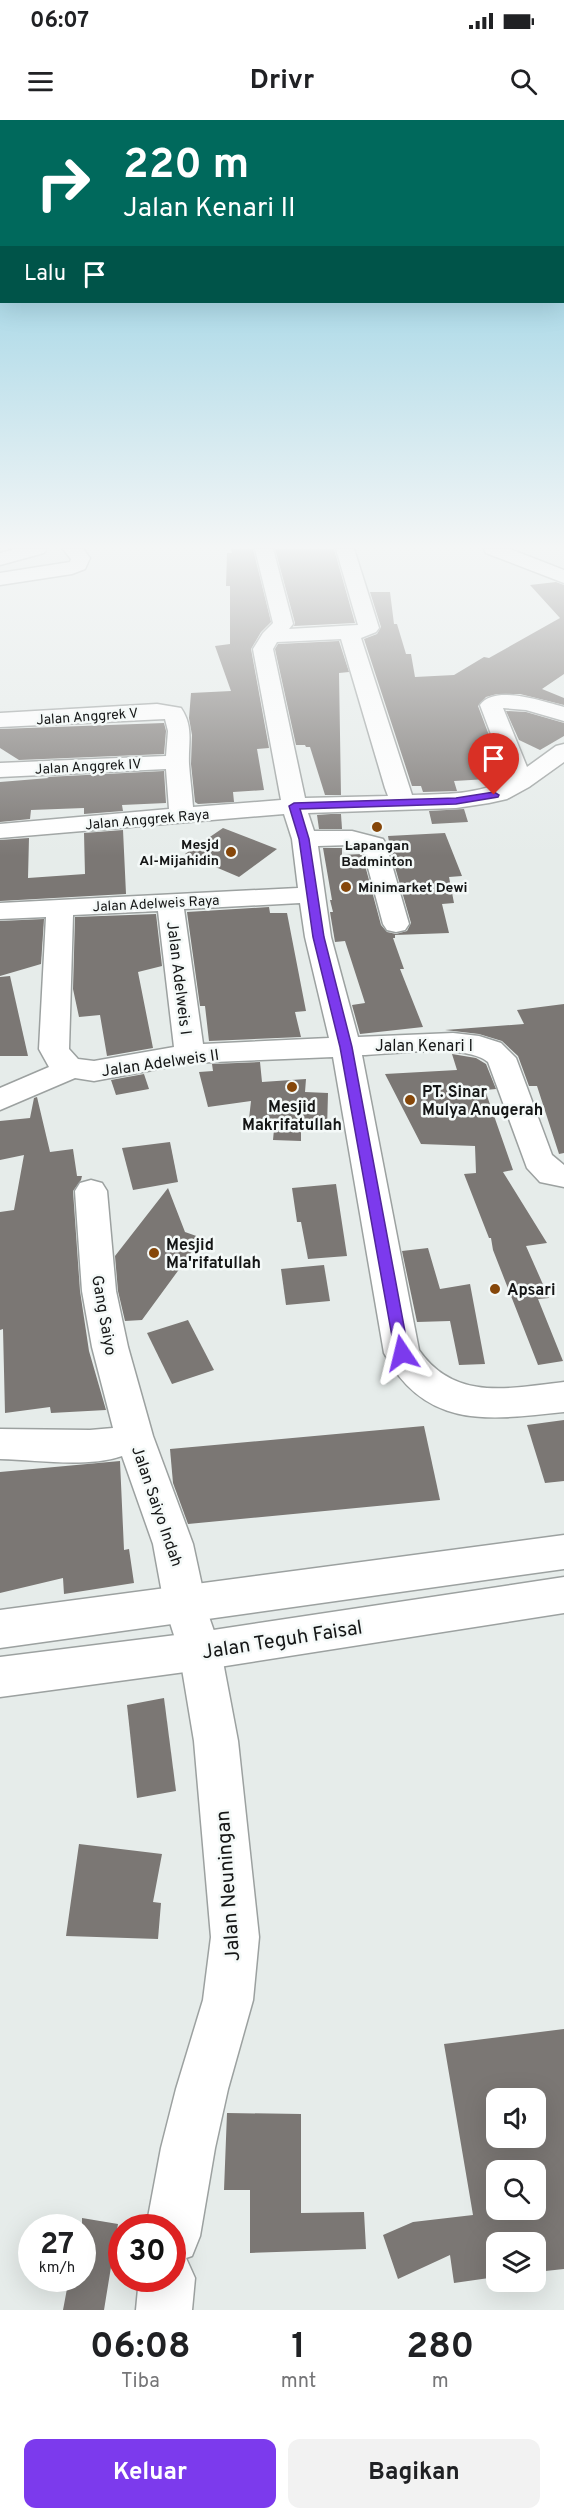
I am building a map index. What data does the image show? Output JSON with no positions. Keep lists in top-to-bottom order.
{
  "streets": {
    "main road": [
      "Jalan Anggrek V",
      "Jalan Anggrek IV",
      "Jalan Anggrek Raya",
      "Jalan Adelweis Raya",
      "Jalan Adelweis I",
      "Jalan Kenari I",
      "Jalan Adelweis II",
      "Gang Saiyo",
      "Jalan Saiyo Indah",
      "Jalan Teguh Faisal",
      "Jalan Neuningan"
    ]
  },
  "crossings": [
    ["Jalan Anggrek V", "Jalan Anggrek IV"],
    ["Jalan Adelweis Raya", "Jalan Adelweis I"],
    ["Jalan Adelweis I", "Jalan Adelweis II"],
    ["Jalan Kenari I", "Jalan Adelweis II"],
    ["Gang Saiyo", "Jalan Saiyo Indah"],
    ["Jalan Saiyo Indah", "Jalan Neuningan"],
    ["Jalan Teguh Faisal", "Jalan Neuningan"]
  ],
  "places": [
    "Lapangan Badminton",
    "Mesjd Al-Mijahidin",
    "Minimarket Dewi",
    "Mesjid Makrifatullah",
    "PT. Sinar Mulya Anugerah",
    "Mesjid Ma'rifatullah",
    "Apsari"
  ],
  "page": {
    "status": "06:07",
    "header": "Drivr",
    "turn": ["220 m", "Jalan Kenari II"],
    "then": "Lalu",
    "speed": "27 km/h",
    "limit": "30",
    "eta": [
      "06:08",
      "Tiba",
      "1",
      "mnt",
      "280",
      "m"
    ],
    "buttons": ["Keluar", "Bagikan"]
  }
}
